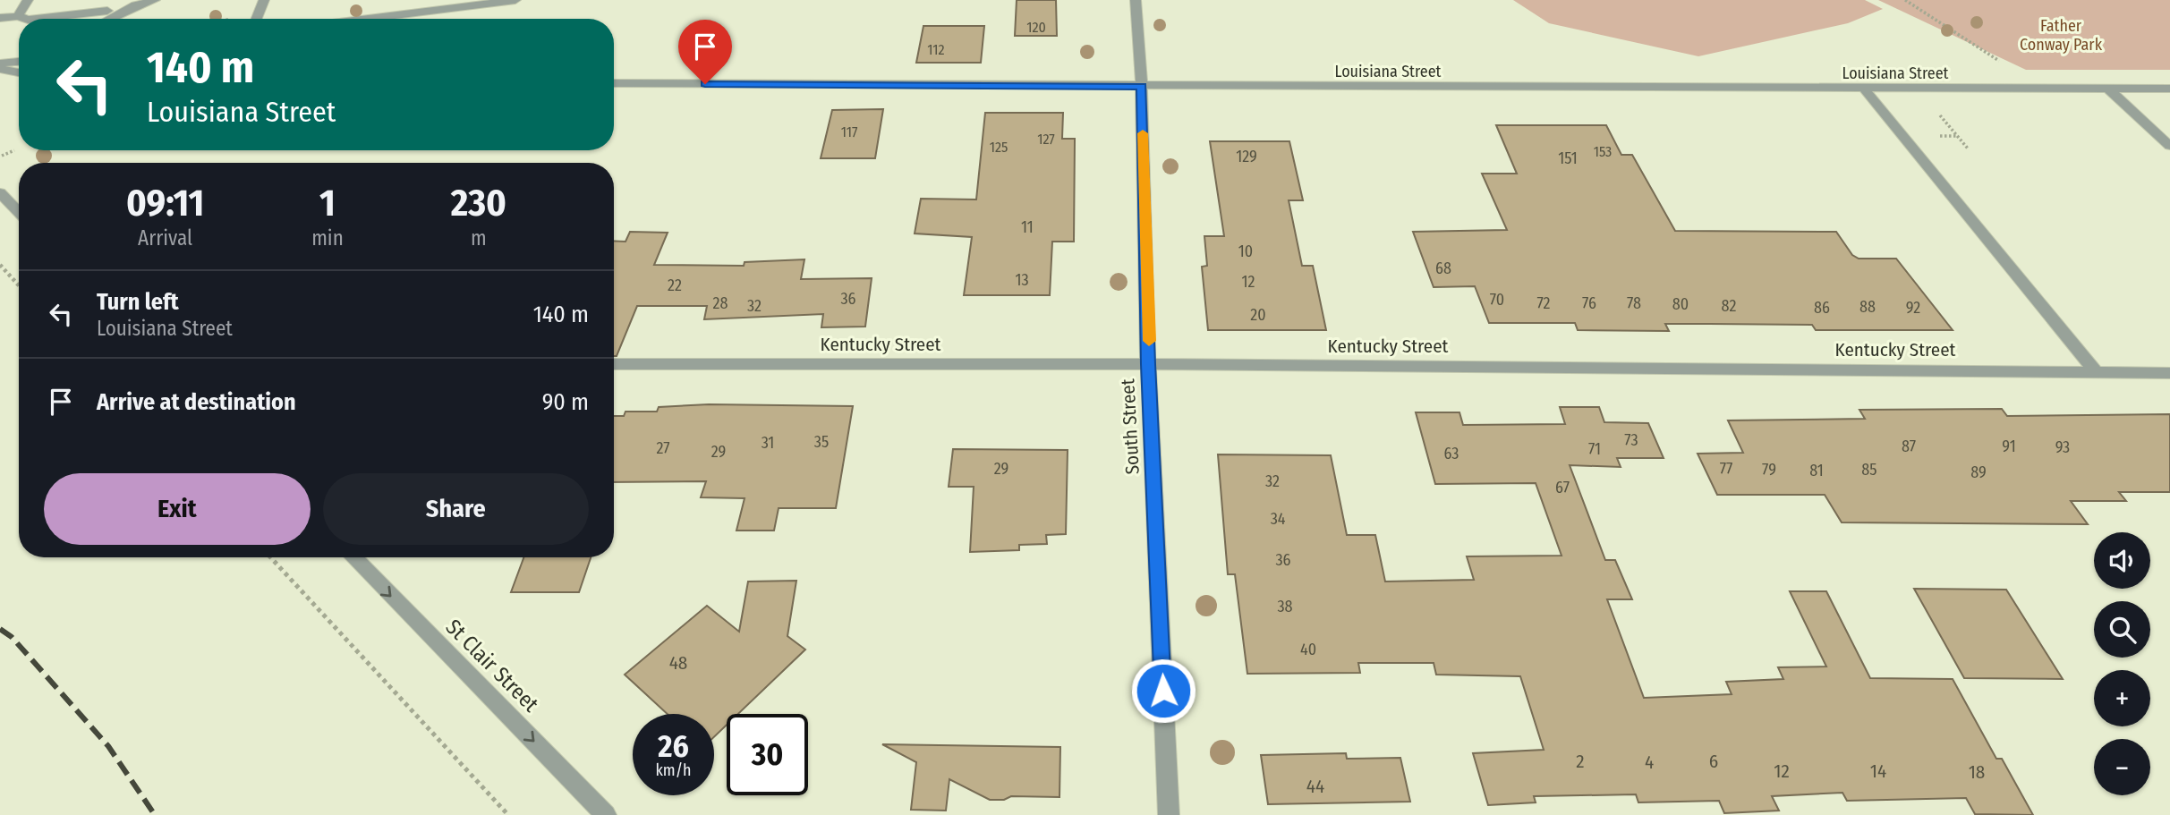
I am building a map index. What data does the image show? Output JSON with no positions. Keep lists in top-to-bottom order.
{
  "streets": {
    "street": [
      "Louisiana Street",
      "Kentucky Street",
      "South Street",
      "St Clair Street"
    ]
  },
  "crossings": [
    ["Louisiana Street", "South Street"],
    ["Kentucky Street", "South Street"]
  ],
  "one_way": ["St Clair Street"],
  "parks": ["Father Conway Park"],
  "house_numbers": [
    "120",
    "112",
    "117",
    "127",
    "125",
    "153",
    "129",
    "151",
    "11",
    "10",
    "68",
    "13",
    "12",
    "22",
    "36",
    "70",
    "28",
    "72",
    "76",
    "78",
    "80",
    "32",
    "82",
    "88",
    "86",
    "92",
    "20",
    "73",
    "35",
    "31",
    "87",
    "91",
    "93",
    "27",
    "71",
    "29",
    "63",
    "29",
    "77",
    "79",
    "85",
    "81",
    "89",
    "32",
    "67",
    "34",
    "36",
    "38",
    "40",
    "48",
    "2",
    "6",
    "4",
    "12",
    "14",
    "18",
    "44"
  ],
  "page": {
    "turn": ["140 m", "Louisiana Street"],
    "eta": [
      "09:11",
      "Arrival",
      "1",
      "min",
      "230",
      "m"
    ],
    "list": [
      {
        "name": "Turn left",
        "note": "Louisiana Street",
        "value": "140 m"
      },
      {
        "name": "Arrive at destination",
        "value": "90 m"
      }
    ],
    "buttons": ["Exit", "Share"],
    "map_buttons": ["+", "−"],
    "speed": "26 km/h",
    "limit": "30"
  }
}
